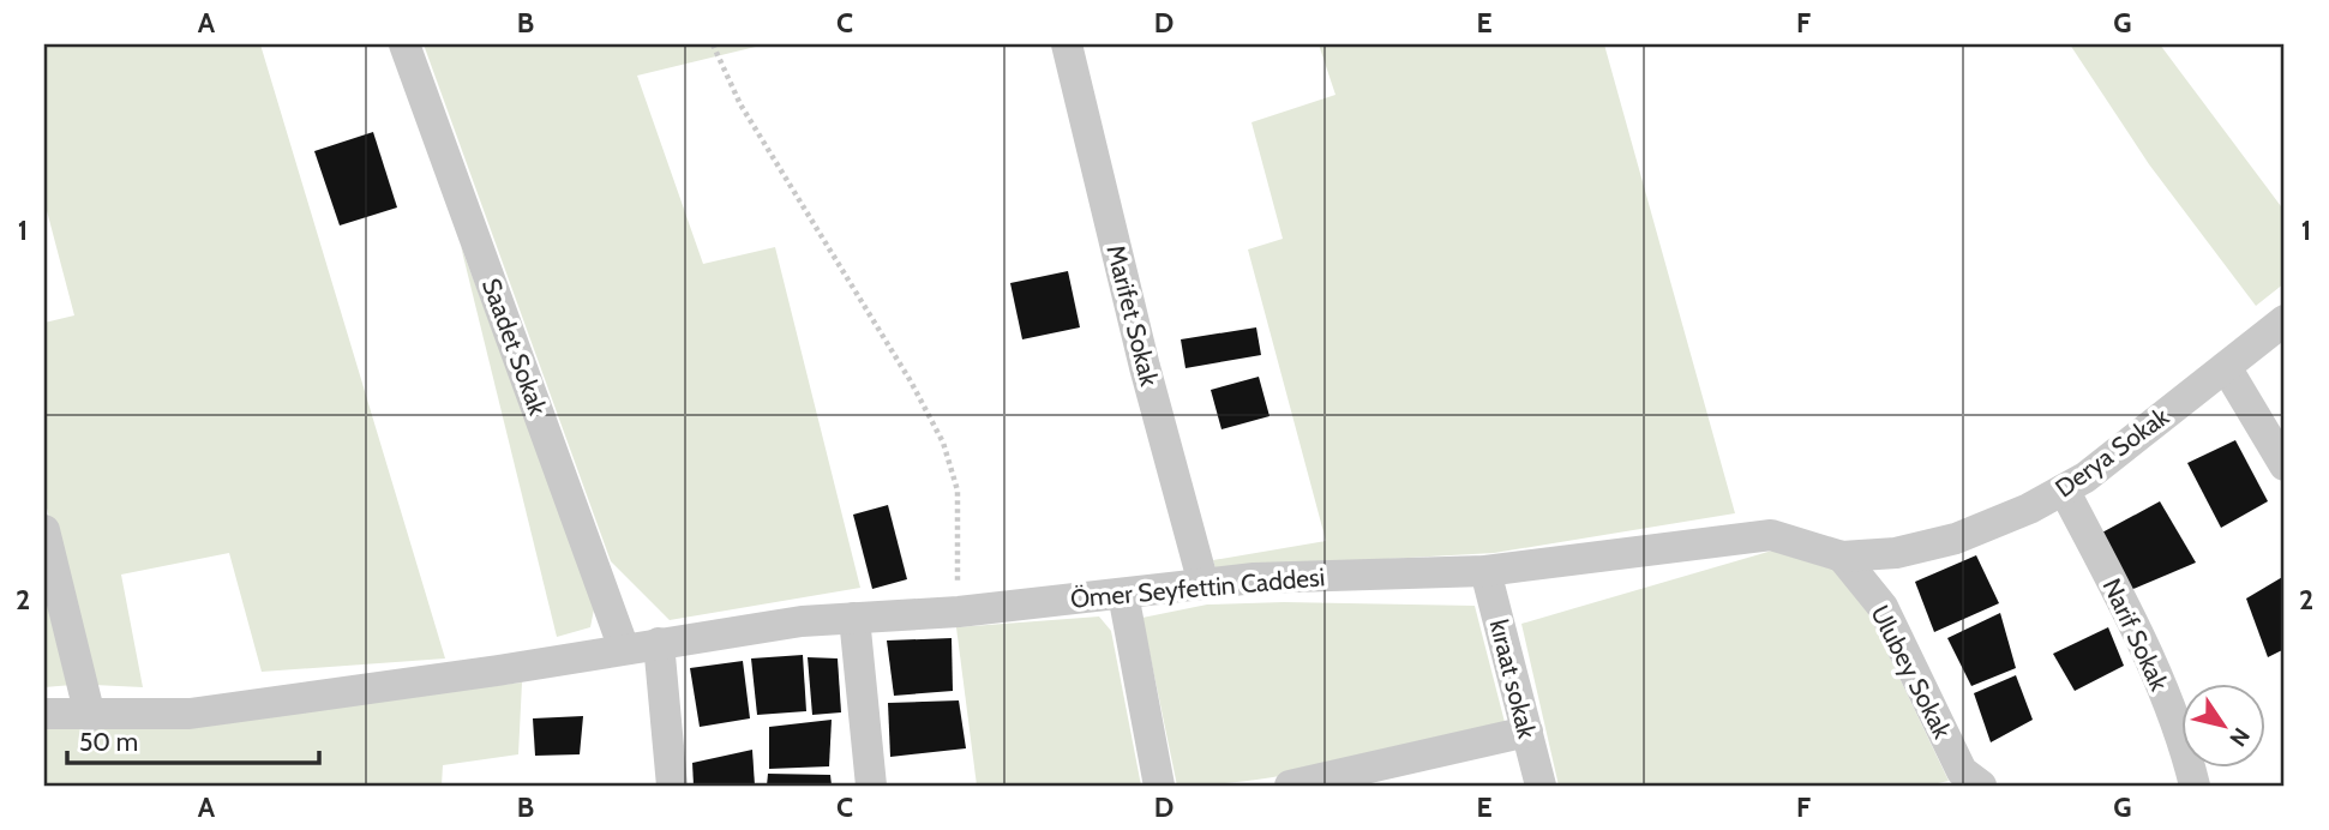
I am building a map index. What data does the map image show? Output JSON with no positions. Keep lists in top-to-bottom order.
{
  "streets": {
    "street": [
      "Marifet Sokak",
      "Saadet Sokak",
      "Derya Sokak",
      "Ömer Seyfettin Caddesi",
      "Narif Sokak",
      "Ulubey Sokak",
      "kıraat sokak"
    ]
  },
  "crossings": [
    ["Marifet Sokak", "Ömer Seyfettin Caddesi"],
    ["Saadet Sokak", "Ömer Seyfettin Caddesi"],
    ["Derya Sokak", "Ömer Seyfettin Caddesi"],
    ["Derya Sokak", "Narif Sokak"],
    ["Derya Sokak", "Ulubey Sokak"],
    ["Ömer Seyfettin Caddesi", "kıraat sokak"]
  ],
  "scale_bar": "50 m",
  "north": "bottom right",
  "grid": {
    "columns": [
      "A",
      "B",
      "C",
      "D",
      "E",
      "F",
      "G"
    ],
    "rows": ["1", "2"]
  }
}
